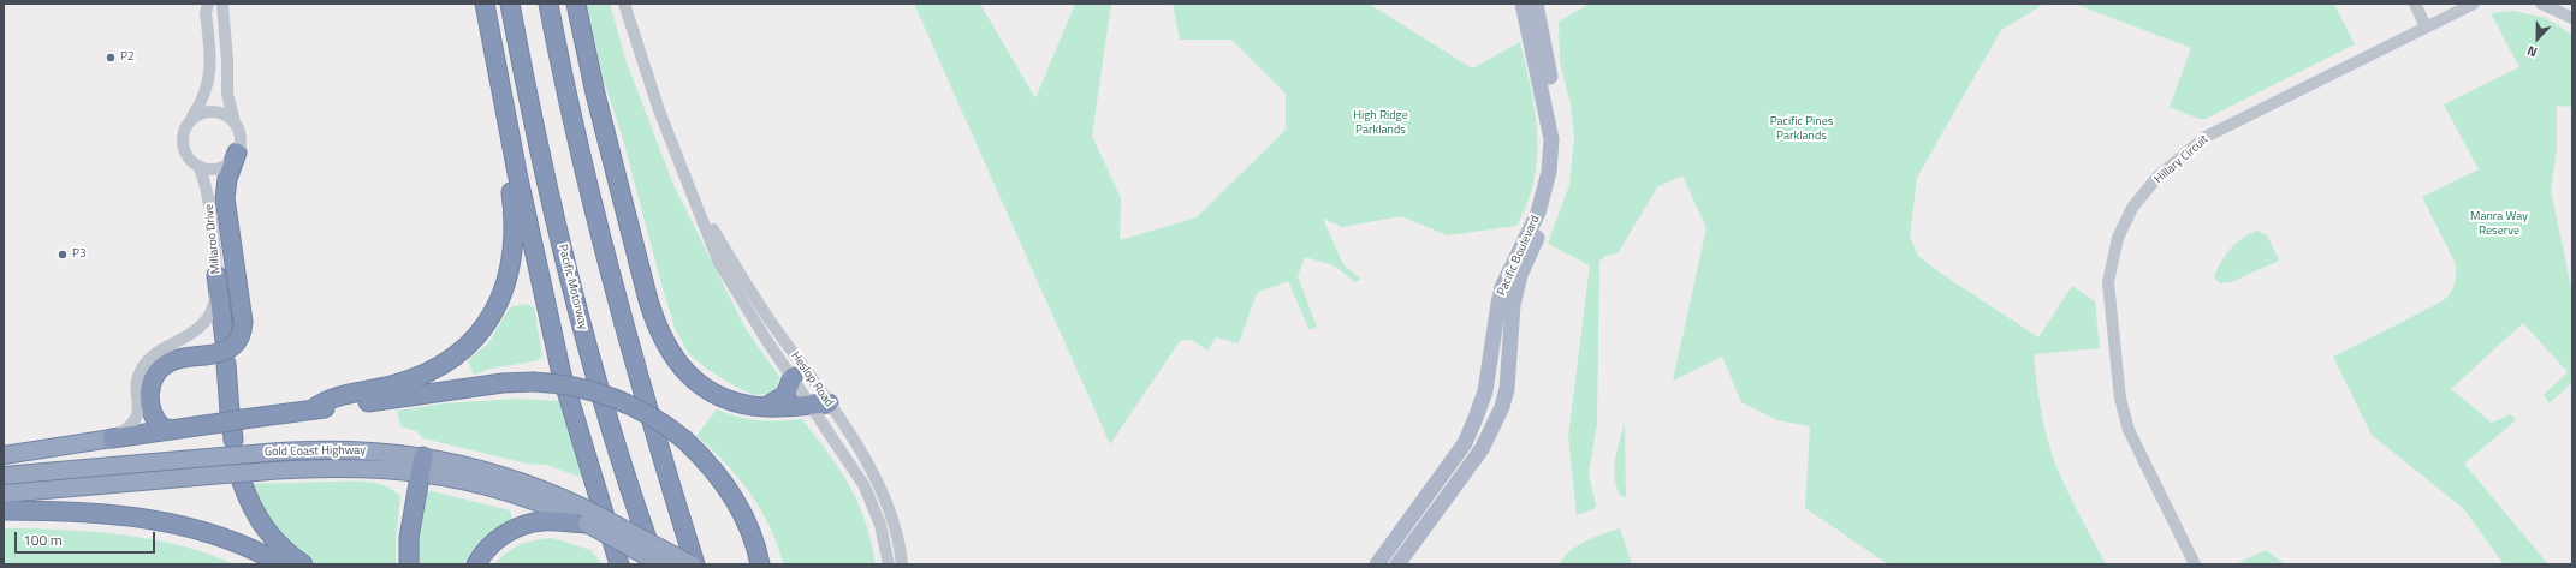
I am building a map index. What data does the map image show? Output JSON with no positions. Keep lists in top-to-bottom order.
{
  "streets": {
    "highway": ["Pacific Motorway", "Gold Coast Highway"],
    "main road": ["Pacific Boulevard"],
    "street": ["Hillary Circuit", "Millaroo Drive", "Heslop Road"]
  },
  "parks": ["High Ridge Parklands", "Pacific Pines Parklands", "Manra Way Reserve"],
  "places": ["P2", "P3"],
  "scale_bar": "100 m",
  "north": "bottom"
}
